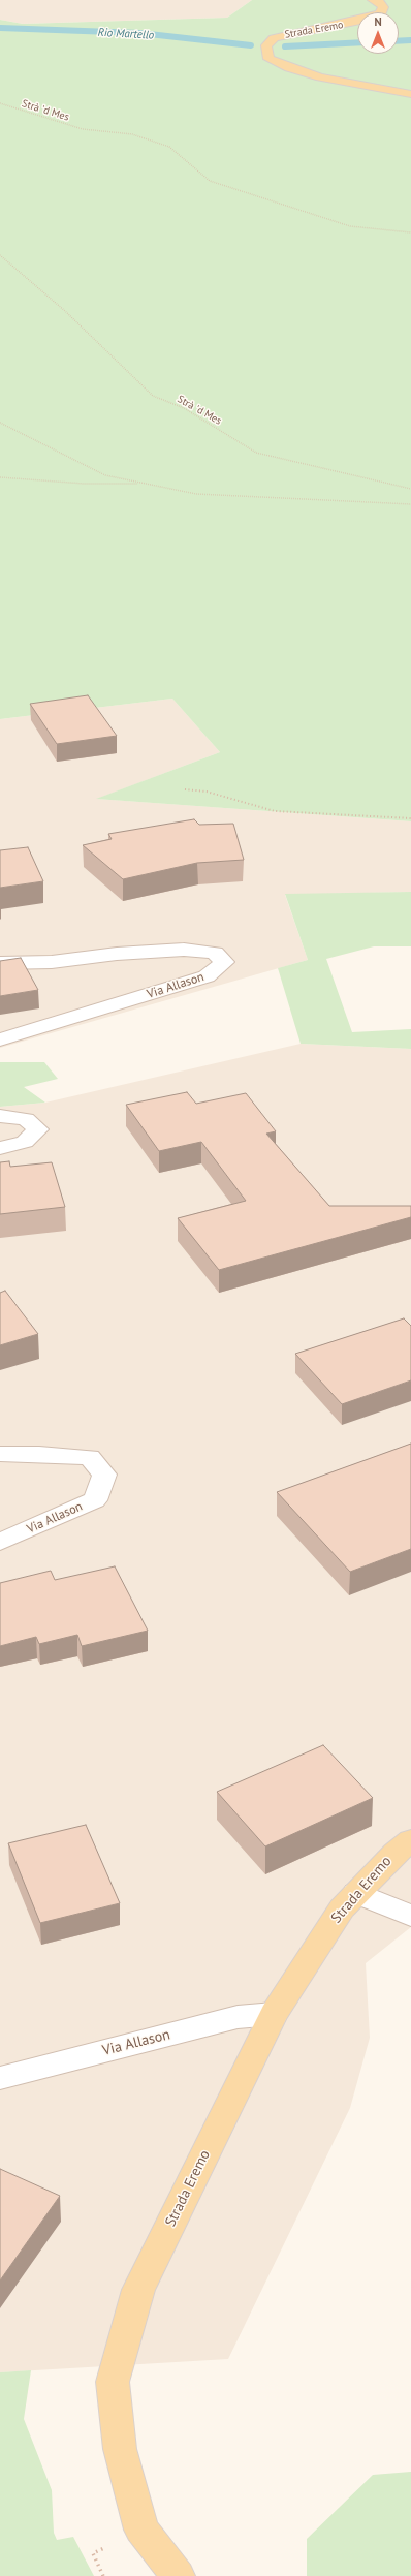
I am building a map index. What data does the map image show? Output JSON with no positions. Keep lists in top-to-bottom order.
{
  "streets": {
    "main road": ["Strada Eremo"],
    "street": ["Via Allason"],
    "path": ["Strà 'd Mes"]
  },
  "crossings": [
    ["Strada Eremo", "Via Allason"]
  ],
  "water": ["Rio Martello"],
  "north": "top"
}
